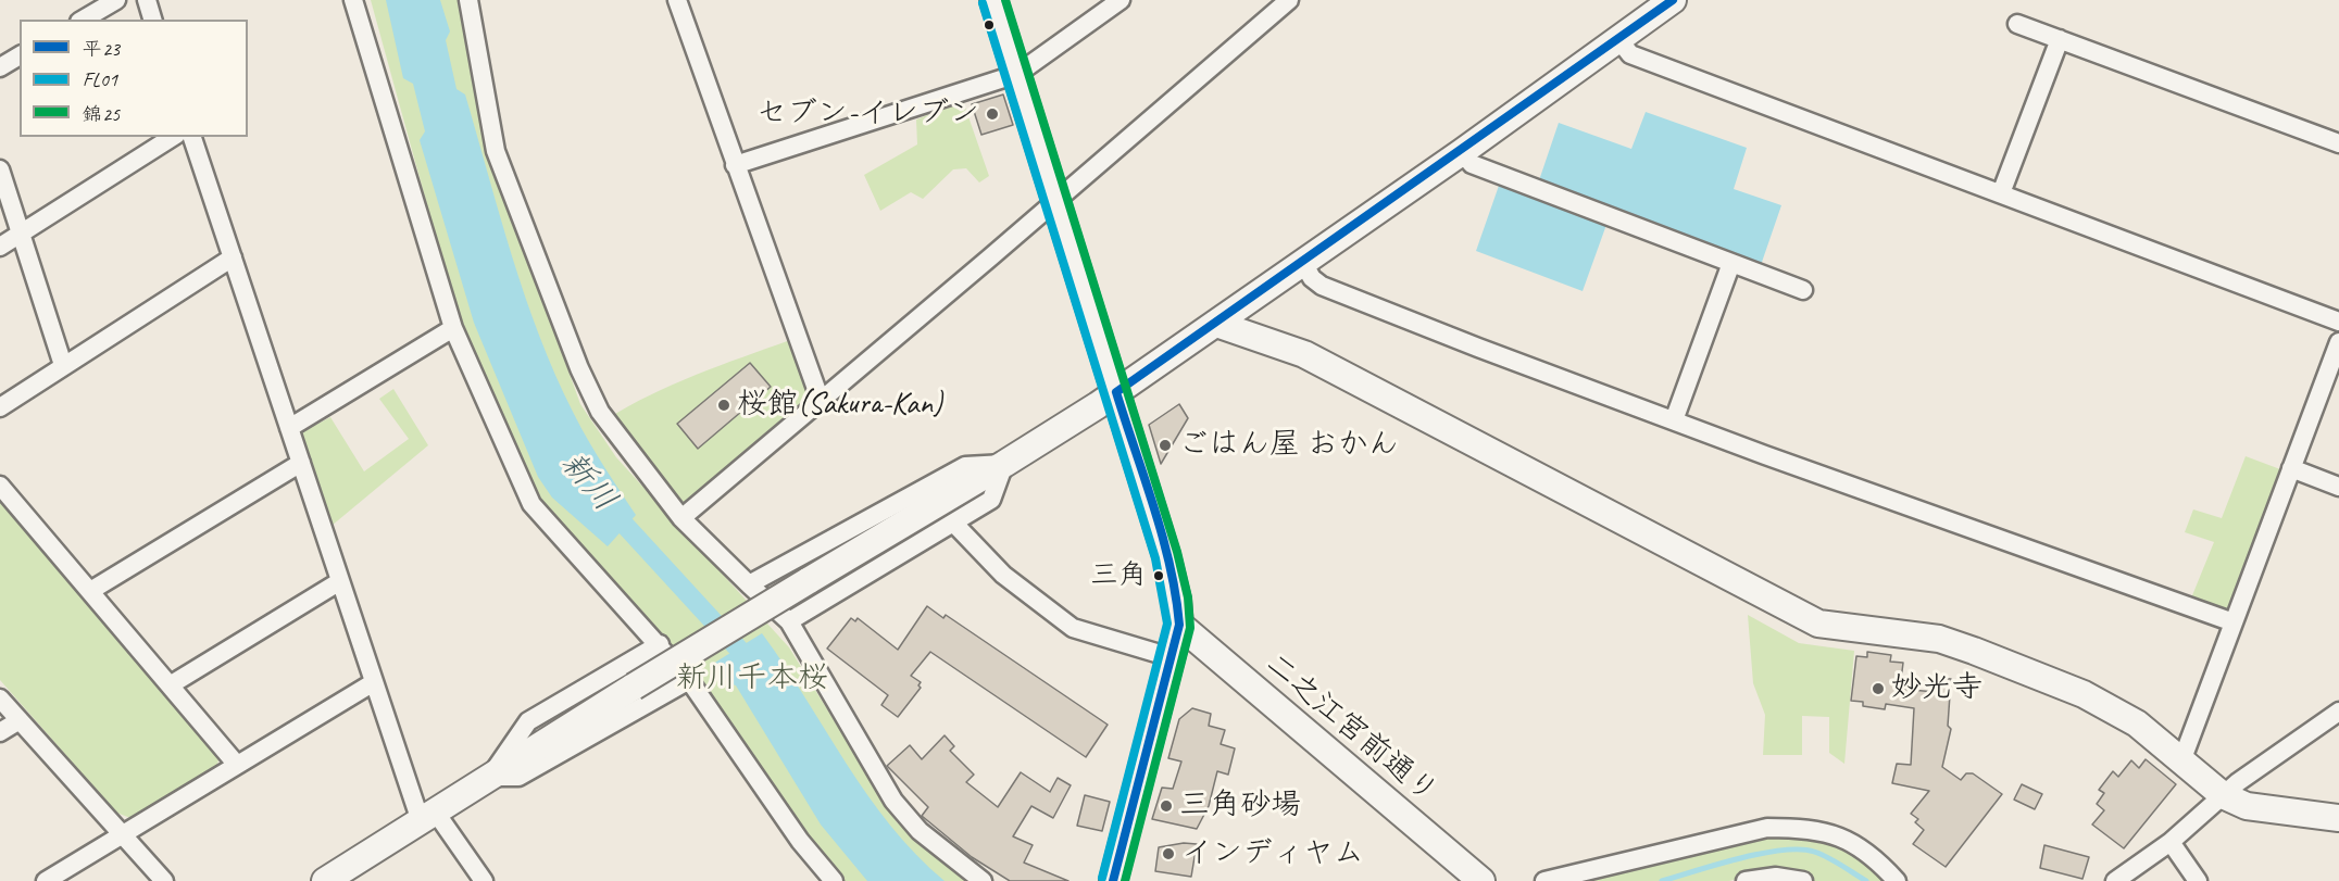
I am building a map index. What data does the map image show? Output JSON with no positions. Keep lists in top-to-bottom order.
{
  "streets": {
    "street": ["二之江宮前通り"]
  },
  "water": ["新川"],
  "parks": ["新川千本桜"],
  "places": [
    "セブン-イレブン",
    "桜館(Sakura-Kan)",
    "ごはん屋 おかん",
    "三角",
    "妙光寺",
    "三角砂場",
    "インディヤム"
  ],
  "lines": ["transit line 平23", "transit line 錦25", "transit line FL01"],
  "legend": ["平23", "FL01", "錦25"]
}
